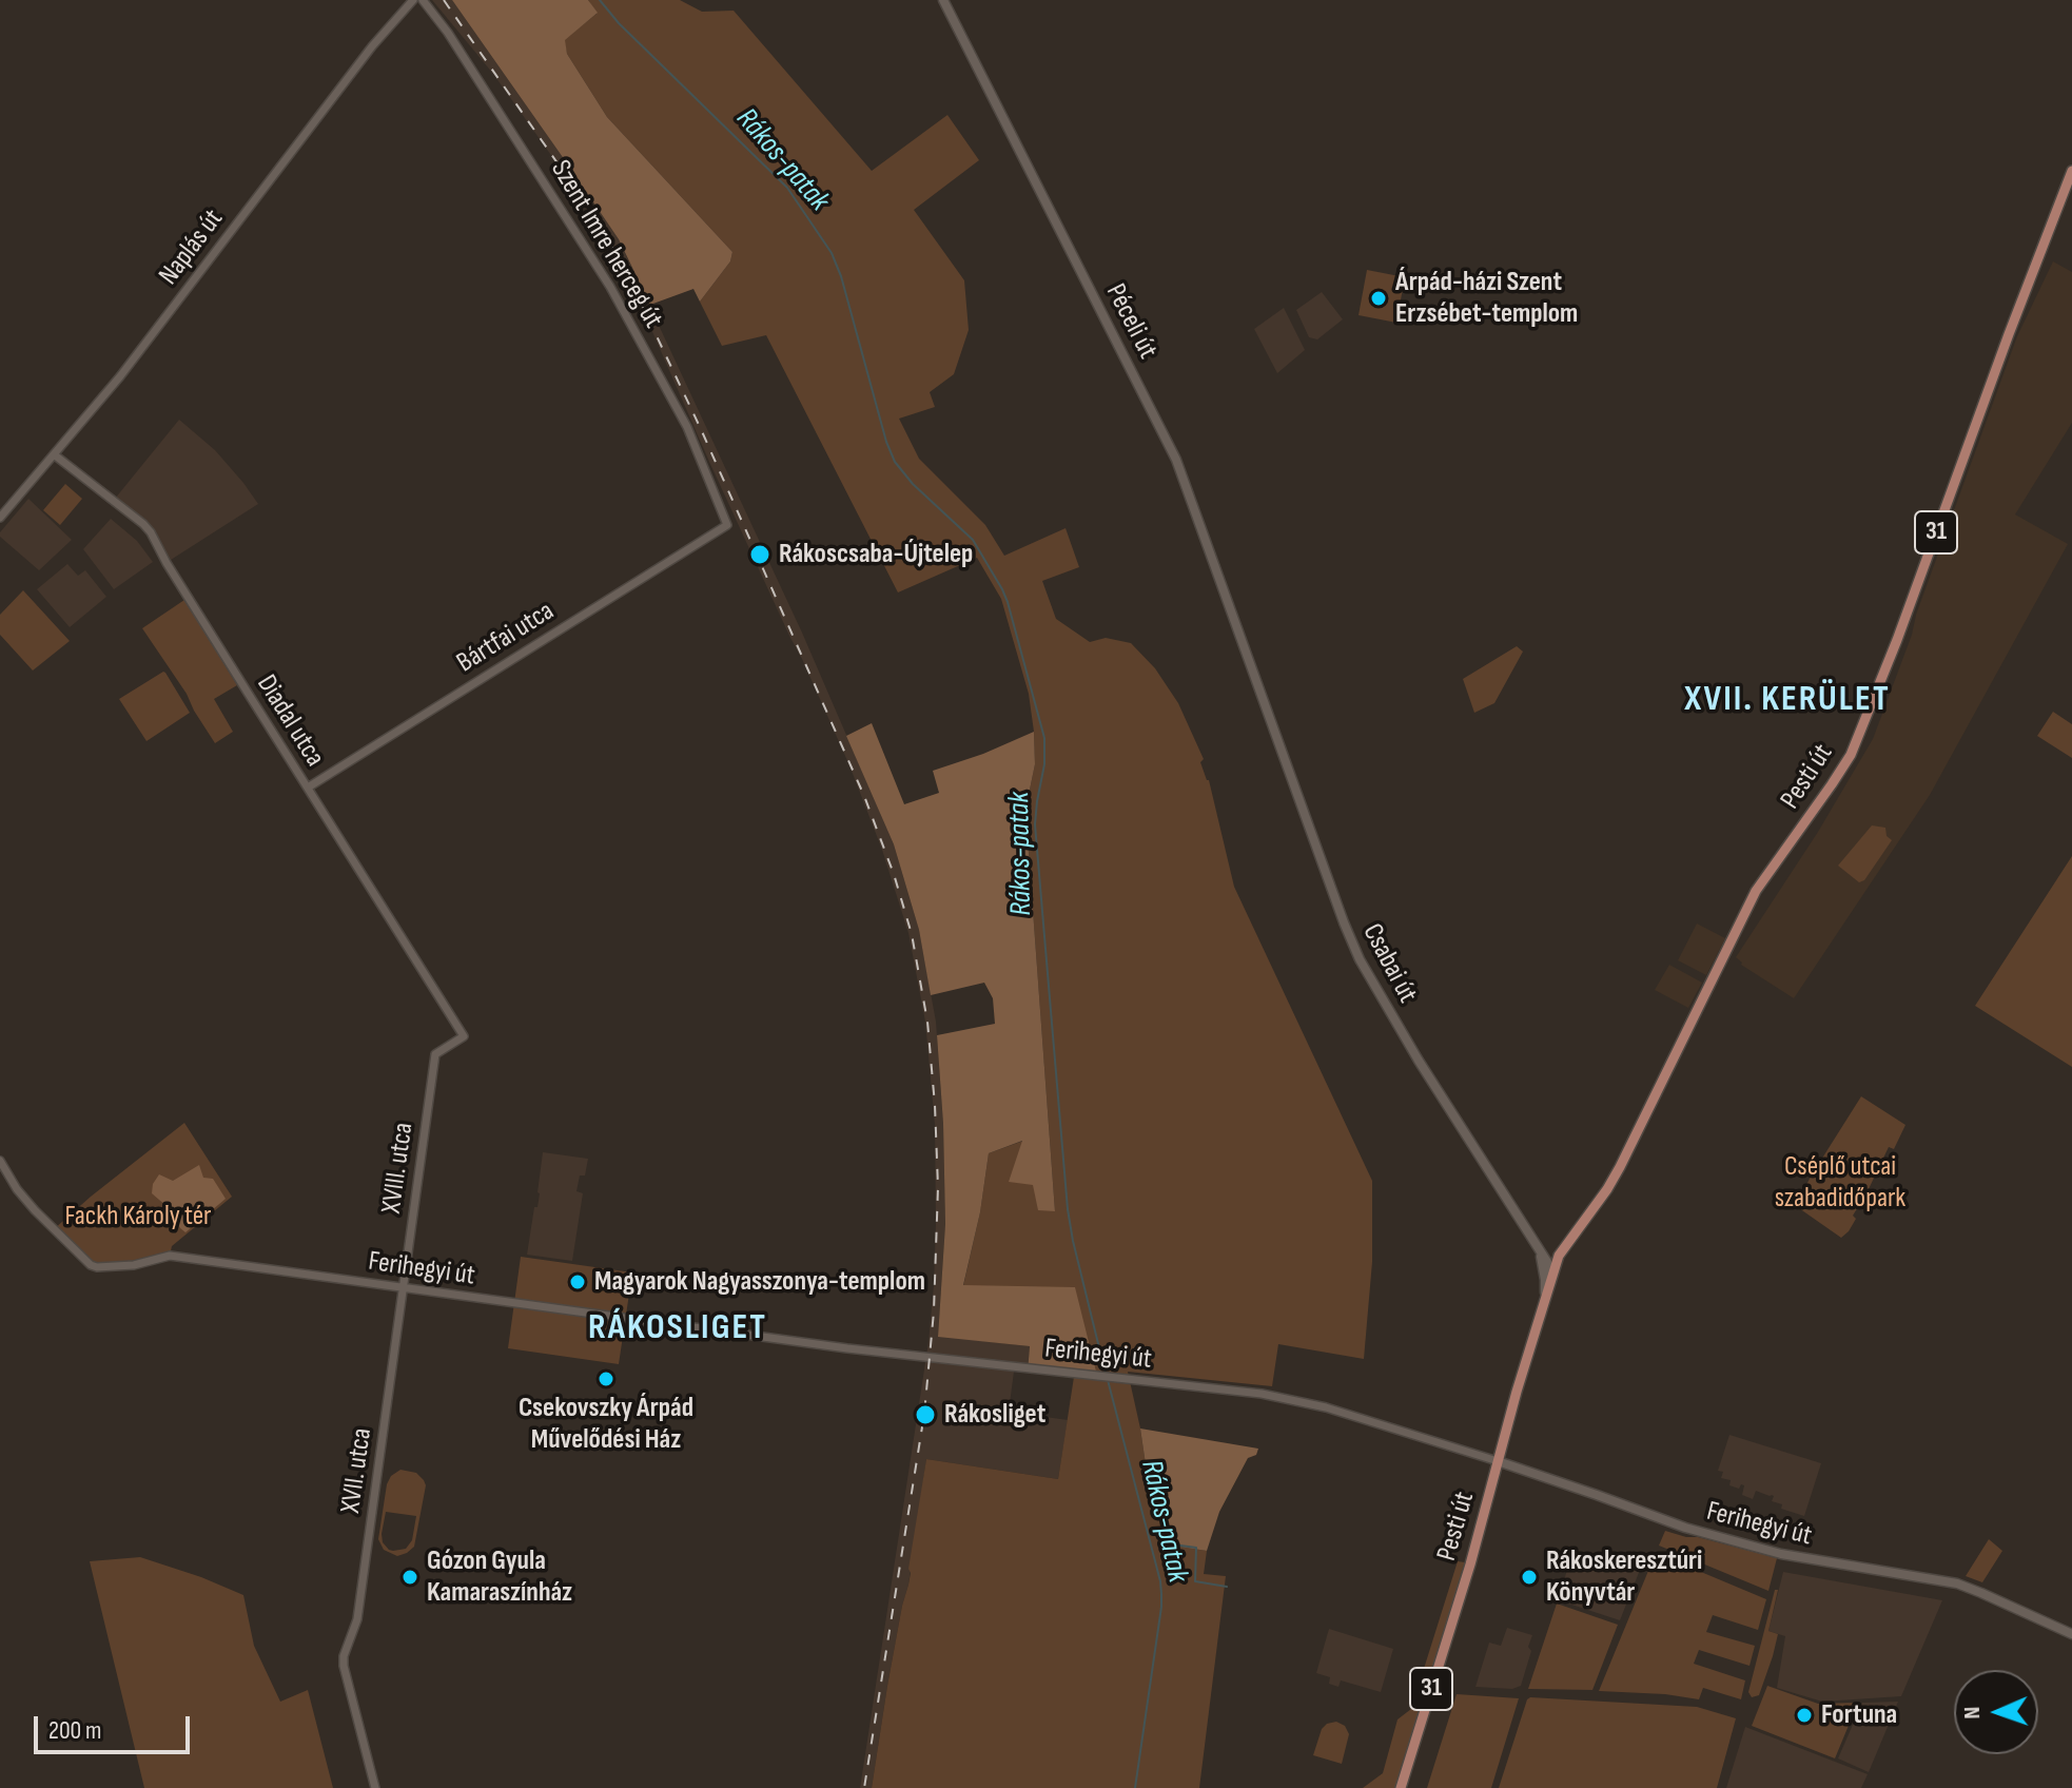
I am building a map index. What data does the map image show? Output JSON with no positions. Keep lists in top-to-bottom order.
{
  "streets": {
    "main road": [
      "Péceli út",
      "31",
      "Pesti út",
      "Csabai út",
      "Ferihegyi út"
    ],
    "street": [
      "Szent Imre herceg út",
      "Naplás út",
      "Bártfai utca",
      "Diadal utca",
      "XVIII. utca",
      "XVII. utca"
    ]
  },
  "crossings": [
    ["Szent Imre herceg út", "Bártfai utca"],
    ["Naplás út", "Diadal utca"],
    ["Péceli út", "Csabai út"],
    ["Bártfai utca", "Diadal utca"],
    ["Diadal utca", "XVIII. utca"],
    ["Pesti út", "Csabai út"],
    ["Pesti út", "Ferihegyi út"],
    ["XVIII. utca", "Ferihegyi út"],
    ["XVIII. utca", "XVII. utca"],
    ["Ferihegyi út", "XVII. utca"]
  ],
  "districts": ["XVII. KERÜLET", "RÁKOSLIGET"],
  "water": ["Rákos-patak"],
  "parks": ["Cséplő utcai szabadidőpark", "Fackh Károly tér"],
  "places": [
    "Árpád-házi Szent Erzsébet-templom",
    "Rákoscsaba-Újtelep",
    "Magyarok Nagyasszonya-templom",
    "Csekovszky Árpád Művelődési Ház",
    "Rákosliget",
    "Gózon Gyula Kamaraszínház",
    "Rákoskeresztúri Könyvtár",
    "Fortuna"
  ],
  "scale_bar": "200 m",
  "north": "left"
}
